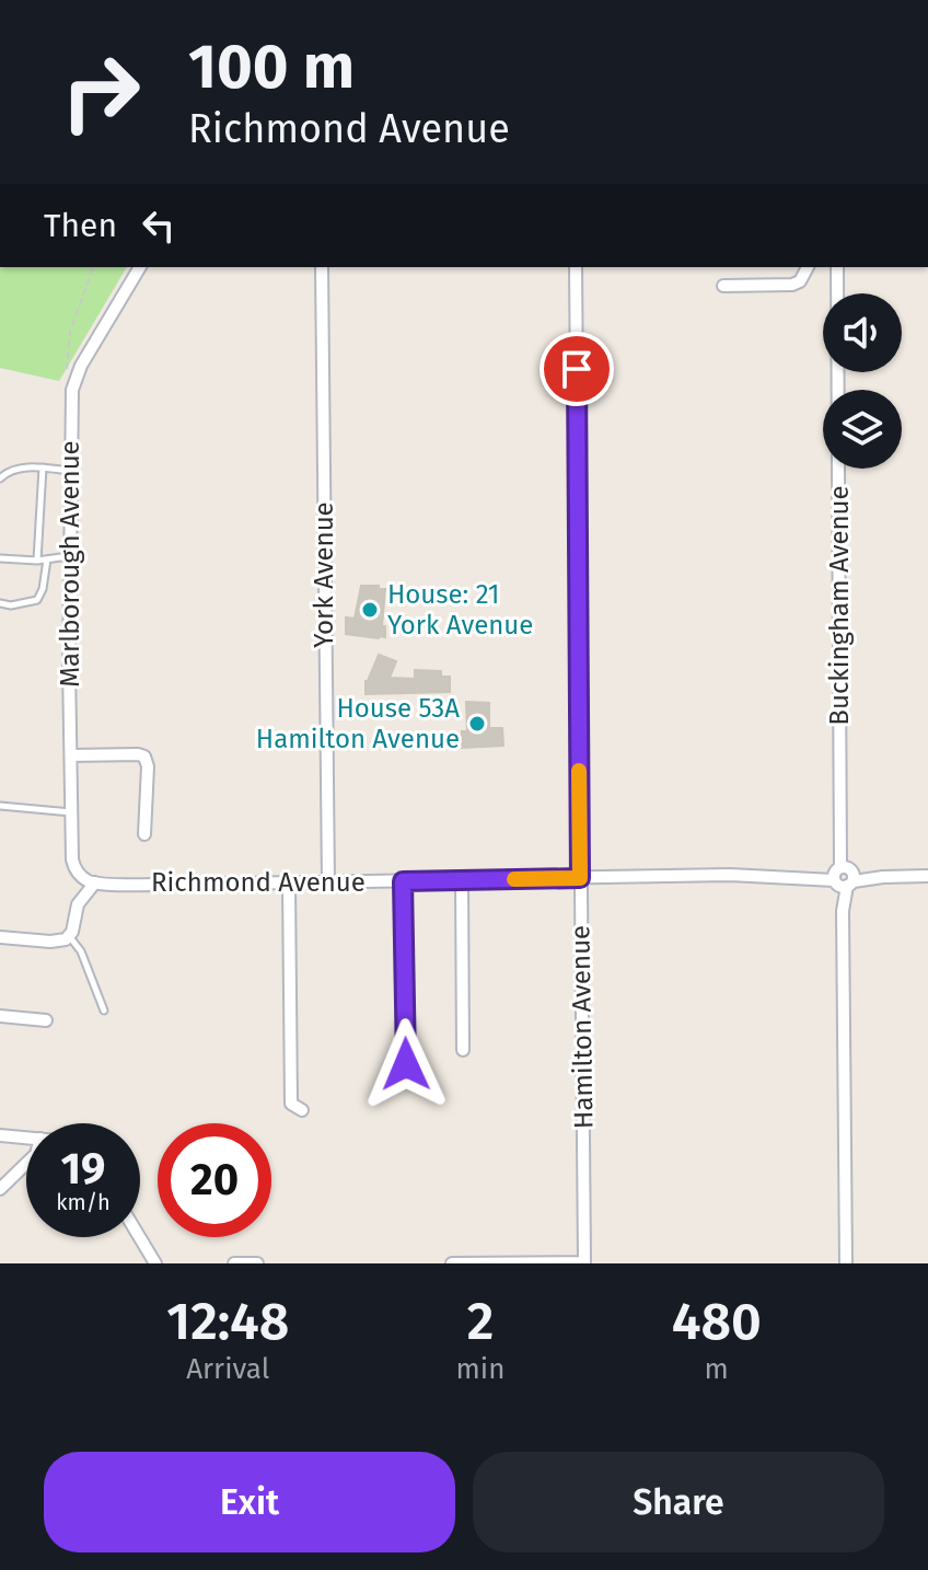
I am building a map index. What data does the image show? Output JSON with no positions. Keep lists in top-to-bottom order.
{
  "streets": {
    "street": [
      "Marlborough Avenue",
      "York Avenue",
      "Buckingham Avenue",
      "Richmond Avenue",
      "Hamilton Avenue"
    ]
  },
  "crossings": [
    ["Marlborough Avenue", "Richmond Avenue"],
    ["York Avenue", "Richmond Avenue"],
    ["Buckingham Avenue", "Richmond Avenue"],
    ["Richmond Avenue", "Hamilton Avenue"]
  ],
  "places": ["House: 21 York Avenue", "House 53A Hamilton Avenue"],
  "page": {
    "turn": ["100 m", "Richmond Avenue"],
    "then": "Then",
    "speed": "19 km/h",
    "limit": "20",
    "eta": [
      "12:48",
      "Arrival",
      "2",
      "min",
      "480",
      "m"
    ],
    "buttons": ["Exit", "Share"]
  }
}
